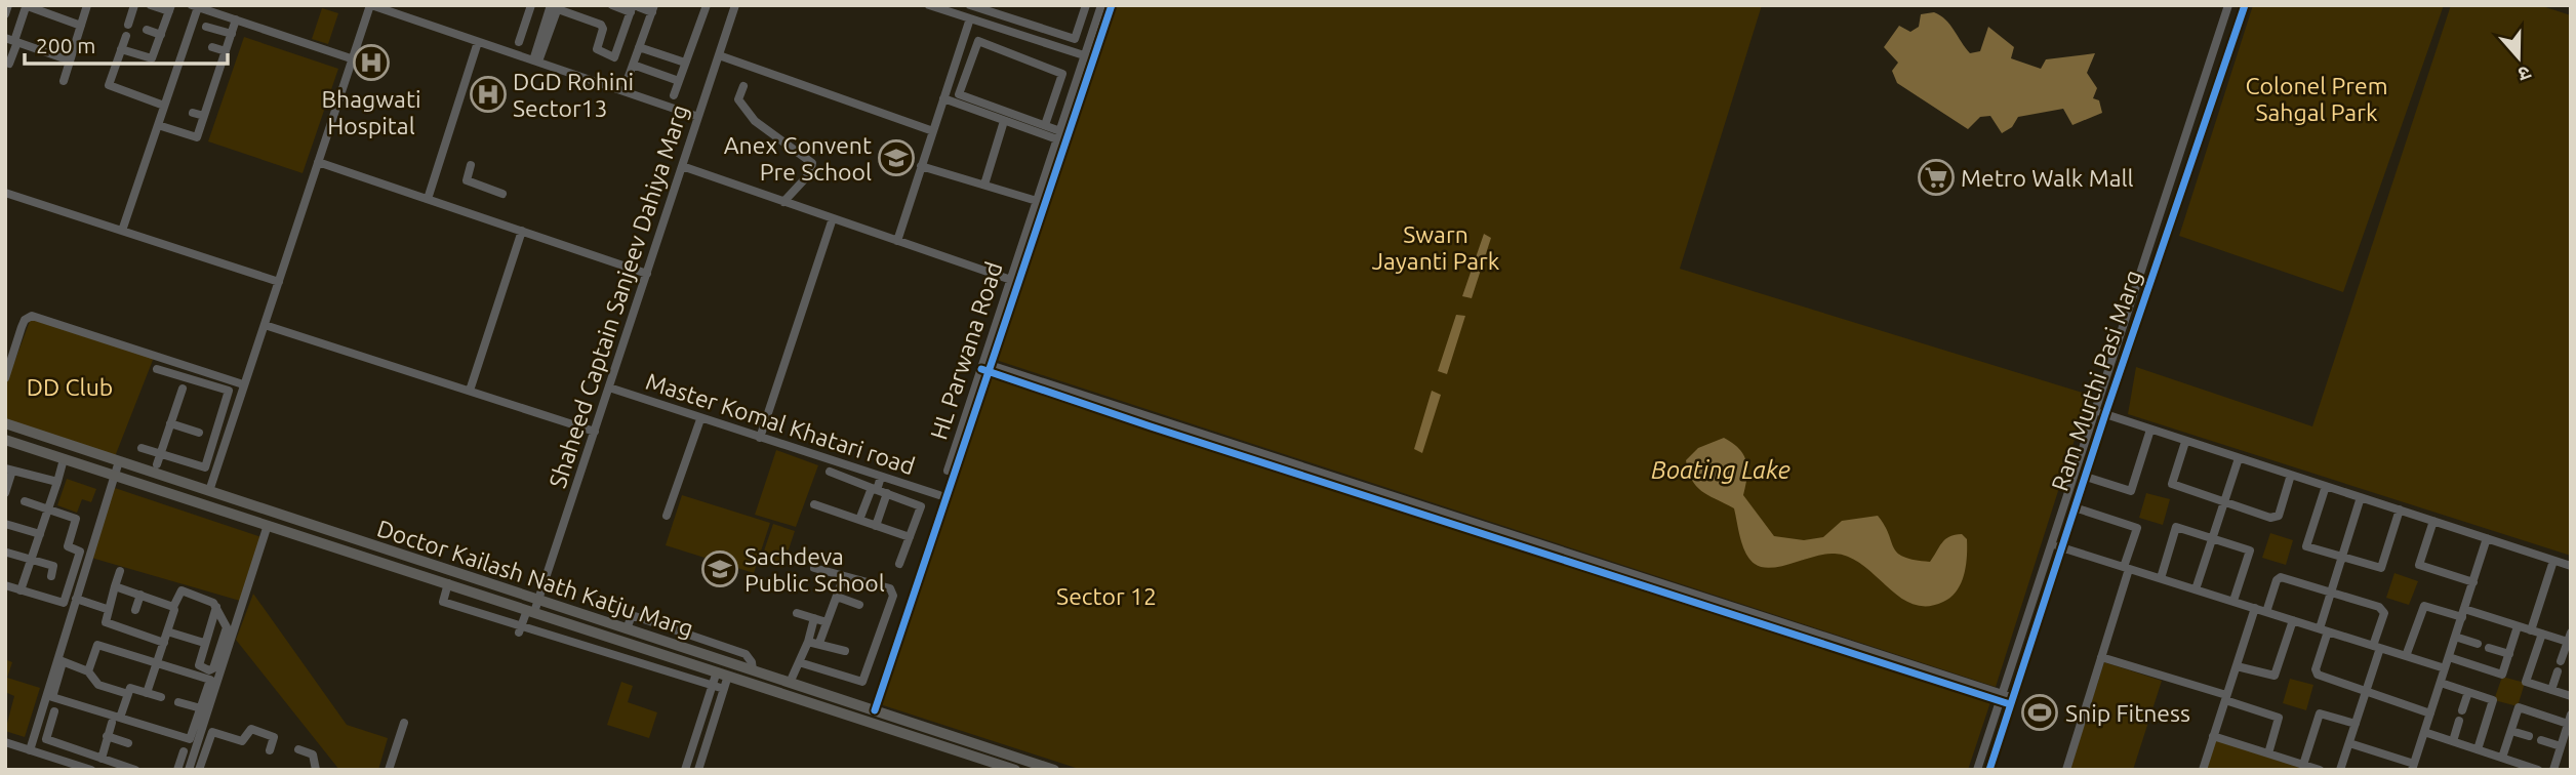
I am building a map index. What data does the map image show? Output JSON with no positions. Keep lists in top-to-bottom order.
{
  "streets": {
    "main road": ["Doctor Kailash Nath Katju Marg"],
    "street": [
      "Shaheed Captain Sanjeev Dahiya Marg",
      "HL Parwana Road",
      "Ram Murthi Pasi Marg",
      "Master Komal Khatari road"
    ]
  },
  "crossings": [
    ["Shaheed Captain Sanjeev Dahiya Marg", "Master Komal Khatari road"],
    ["Shaheed Captain Sanjeev Dahiya Marg", "Doctor Kailash Nath Katju Marg"],
    ["HL Parwana Road", "Master Komal Khatari road"],
    ["HL Parwana Road", "Doctor Kailash Nath Katju Marg"]
  ],
  "water": ["Boating Lake"],
  "parks": [
    "Colonel Prem Sahgal Park",
    "Swarn Jayanti Park",
    "DD Club",
    "Sector 12"
  ],
  "places": {
    "hospital": ["Bhagwati Hospital", "DGD Rohini Sector13"],
    "school or university": ["Anex Convent Pre School", "Sachdeva Public School"],
    "supermarket": ["Metro Walk Mall"],
    "sports": ["Snip Fitness"]
  },
  "scale_bar": "200 m",
  "north": "bottom"
}
